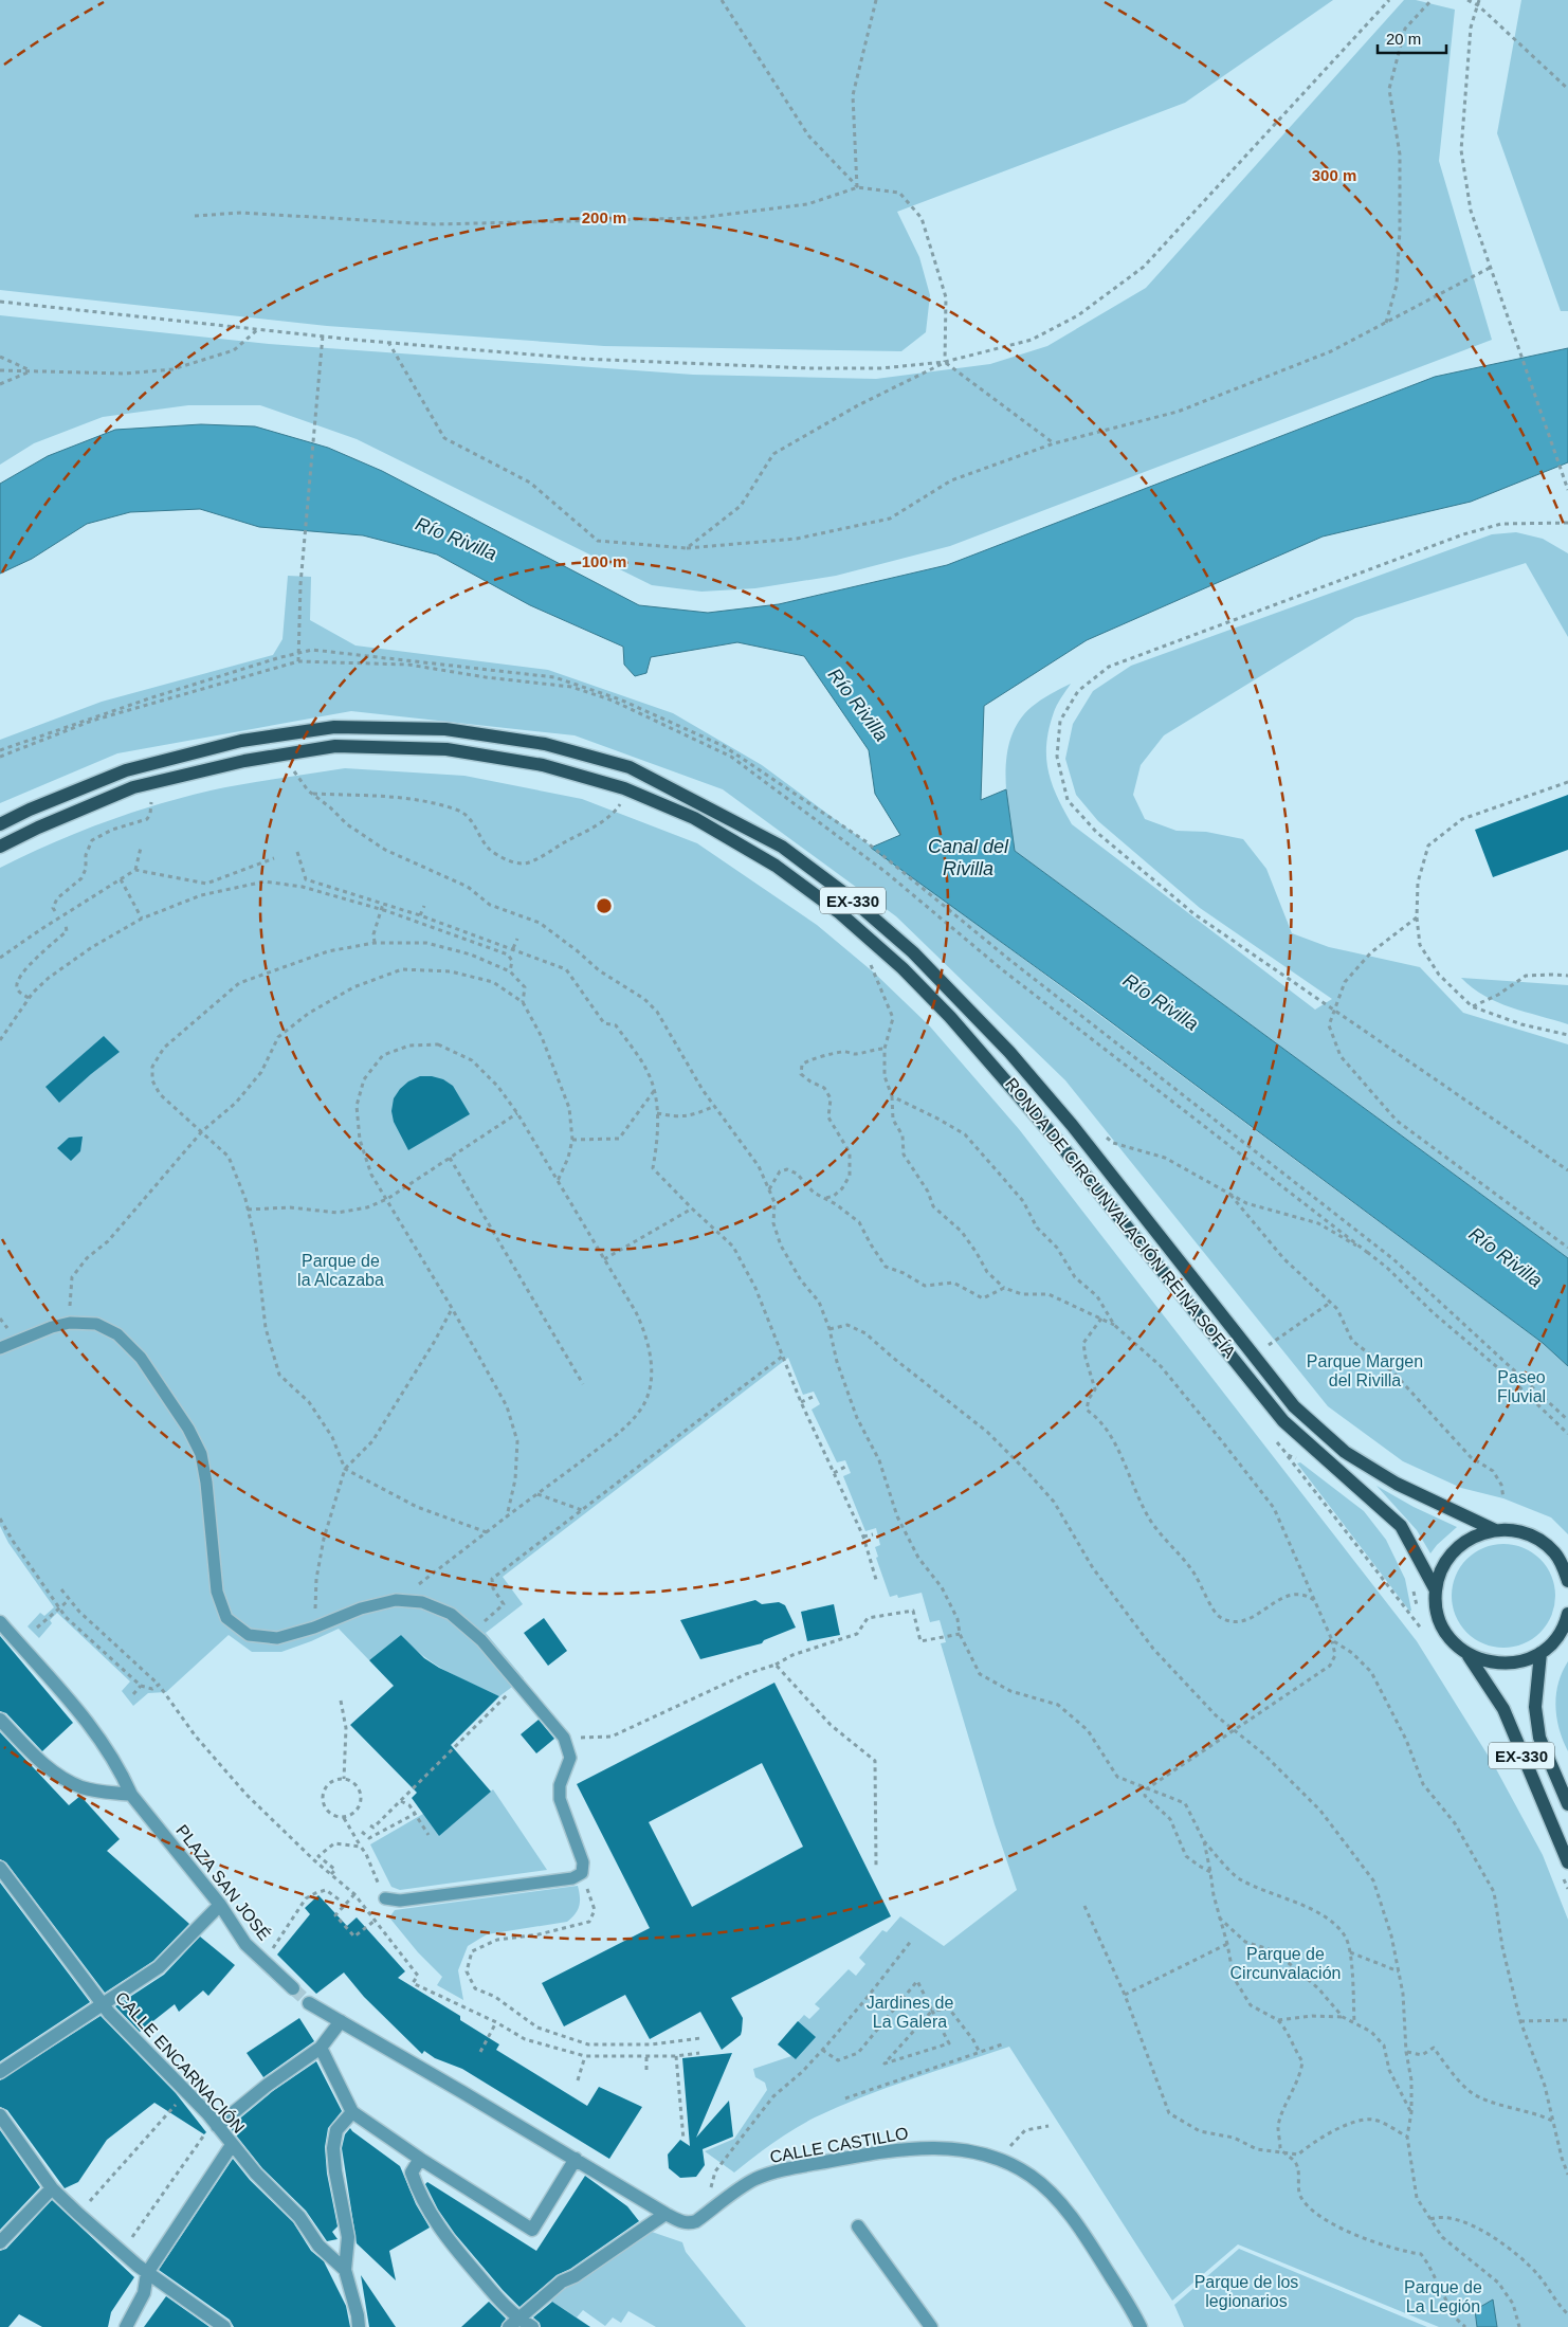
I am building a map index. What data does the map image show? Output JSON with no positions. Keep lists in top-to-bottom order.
{
  "streets": {
    "main road": ["EX-330", "RONDA DE CIRCUNVALACIÓN REINA SOFÍA"],
    "street": ["PLAZA SAN JOSÉ", "CALLE ENCARNACIÓN", "CALLE CASTILLO"]
  },
  "crossings": [
    ["EX-330", "RONDA DE CIRCUNVALACIÓN REINA SOFÍA"]
  ],
  "water": ["Río Rivilla", "Canal del Rivilla"],
  "parks": [
    "Parque de la Alcazaba",
    "Parque Margen del Rivilla",
    "Paseo Fluvial",
    "Parque de Circunvalación",
    "Jardines de La Galera",
    "Parque de los legionarios",
    "Parque de La Legión"
  ],
  "scale_bar": "20 m",
  "rings": ["300 m", "200 m", "100 m"]
}
